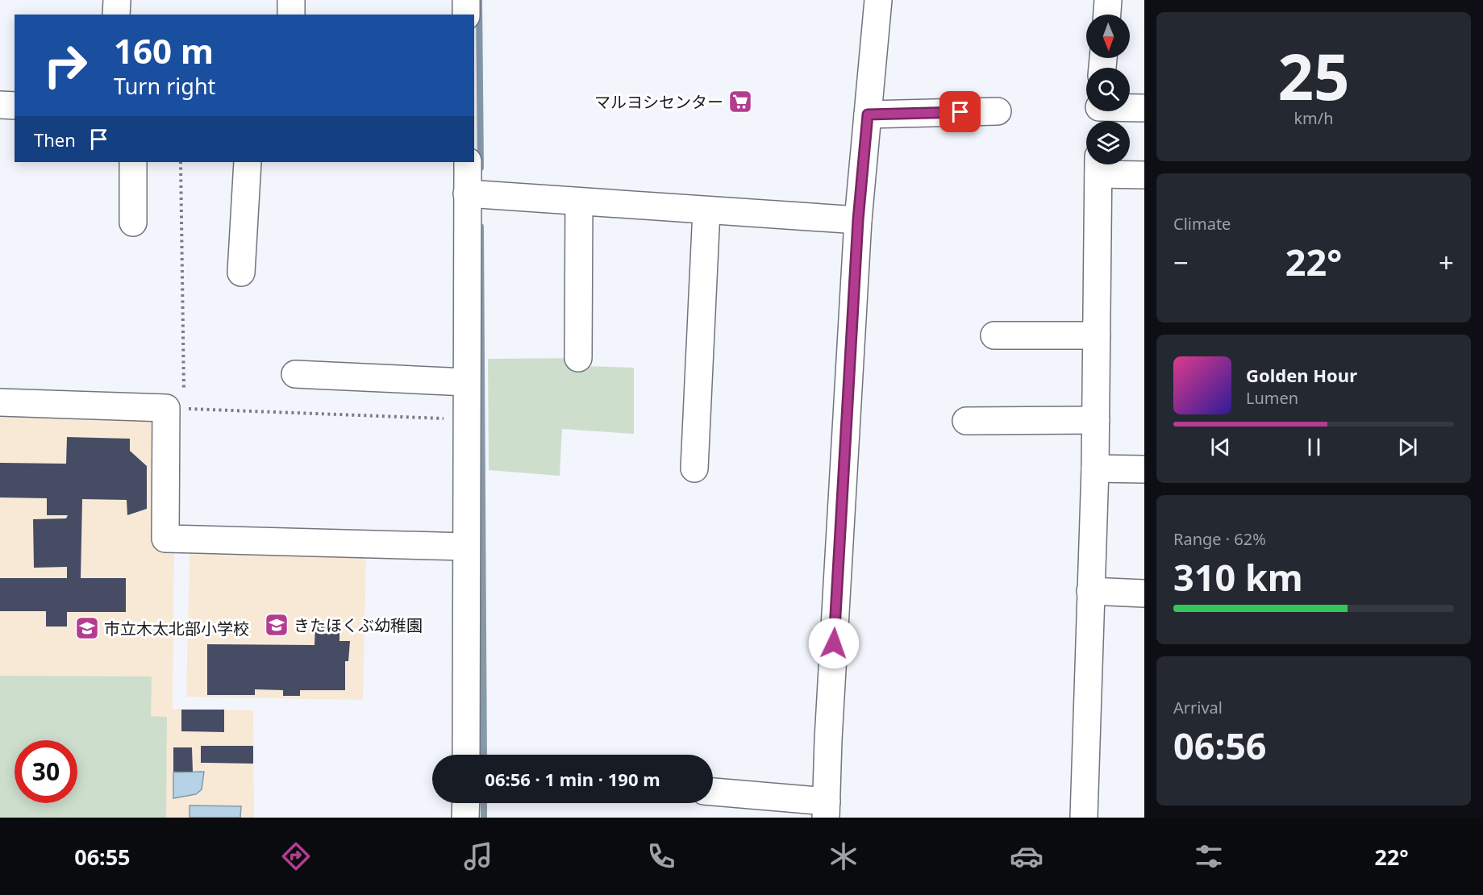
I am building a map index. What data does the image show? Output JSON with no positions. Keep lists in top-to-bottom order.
{
  "places": {
    "supermarket": ["マルヨシセンター"],
    "school or university": ["きたほくぶ幼稚園", "市立木太北部小学校"]
  },
  "north": "bottom",
  "page": {
    "tile": [
      ["25", "km/h"],
      "Climate",
      ["Range · 62%", "310 km"],
      ["Arrival", "06:56"]
    ],
    "turn": ["160 m", "Turn right"],
    "then": "Then",
    "heat": ["−", "22°", "+"],
    "song": ["Golden Hour", "Lumen"],
    "limit": "30",
    "trip": "06:56 · 1 min · 190 m",
    "tabs": ["06:55", "22°"]
  }
}
